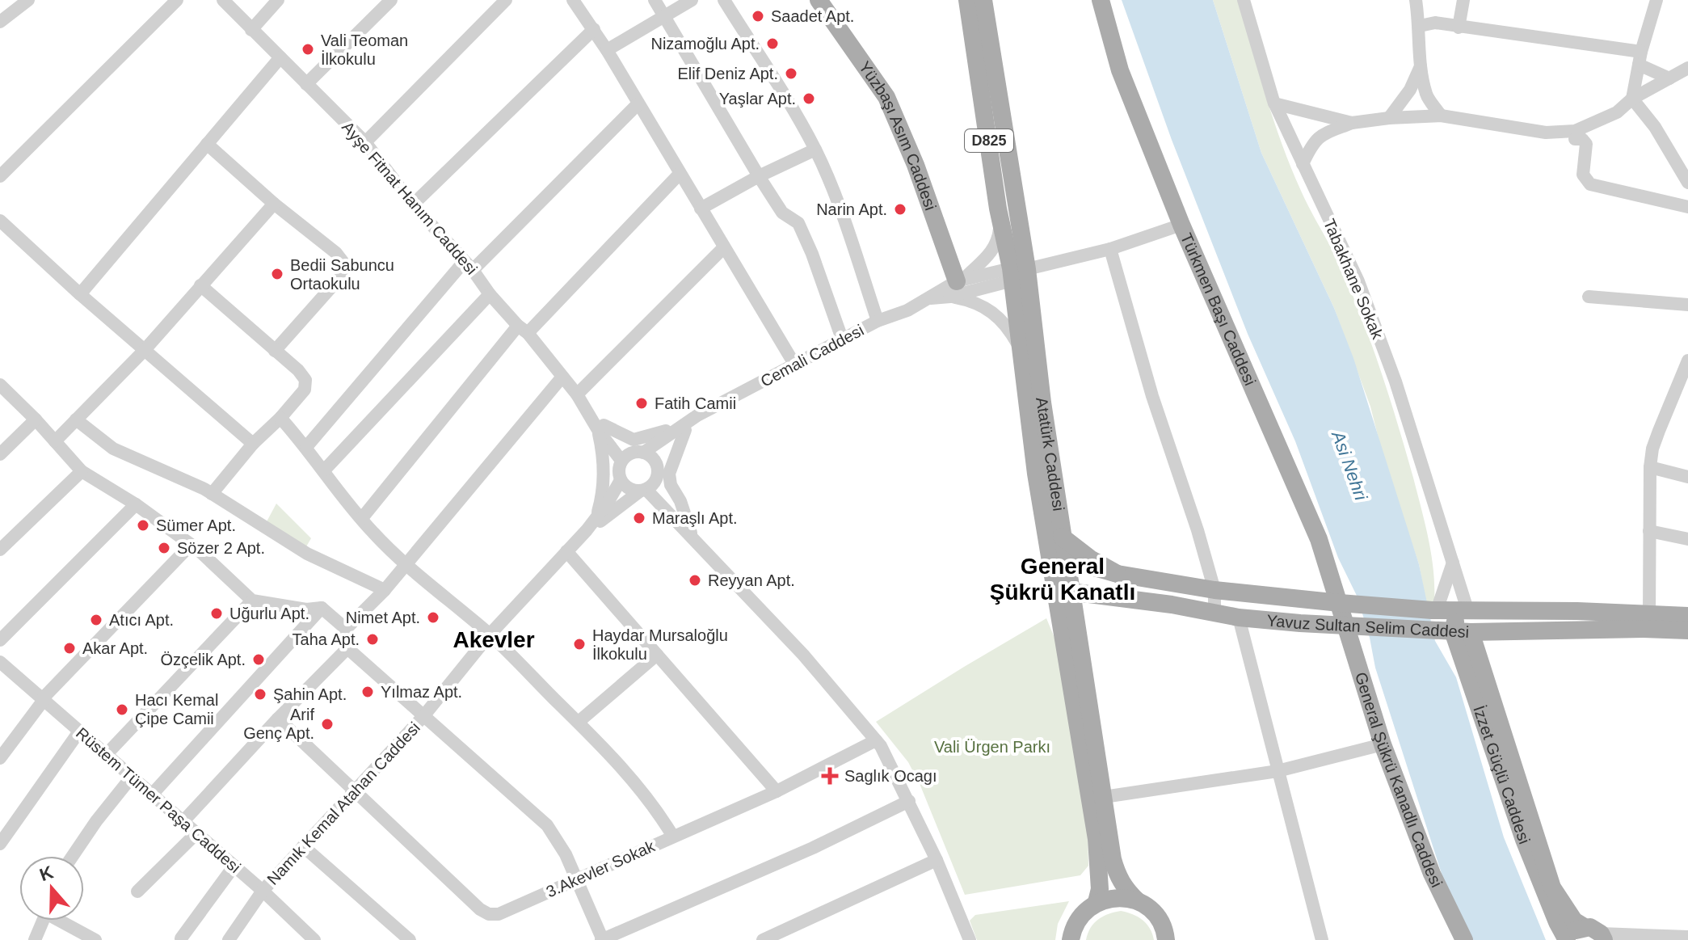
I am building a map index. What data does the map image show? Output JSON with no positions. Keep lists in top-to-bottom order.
{
  "streets": {
    "main road": [
      "Yüzbaşı Asım Caddesi",
      "D825",
      "Türkmen Başı Caddesi",
      "Atatürk Caddesi",
      "Yavuz Sultan Selim Caddesi",
      "İzzet Güçlü Caddesi",
      "General Şükrü Kanadlı Caddesi"
    ],
    "street": [
      "Ayşe Fitnat Hanım Caddesi",
      "Tabakhane Sokak",
      "Cemali Caddesi",
      "Rüstem Tümer Paşa Caddesi",
      "Namık Kemal Atahan Caddesi",
      "3.Akevler Sokak"
    ]
  },
  "crossings": [
    ["Yüzbaşı Asım Caddesi", "Cemali Caddesi"],
    ["Ayşe Fitnat Hanım Caddesi", "Cemali Caddesi"],
    ["Ayşe Fitnat Hanım Caddesi", "Namık Kemal Atahan Caddesi"],
    ["Ayşe Fitnat Hanım Caddesi", "3.Akevler Sokak"],
    ["Tabakhane Sokak", "Yavuz Sultan Selim Caddesi"],
    ["Türkmen Başı Caddesi", "Yavuz Sultan Selim Caddesi"],
    ["Türkmen Başı Caddesi", "General Şükrü Kanadlı Caddesi"],
    ["Cemali Caddesi", "Atatürk Caddesi"],
    ["Cemali Caddesi", "Namık Kemal Atahan Caddesi"],
    ["Atatürk Caddesi", "Yavuz Sultan Selim Caddesi"],
    ["Yavuz Sultan Selim Caddesi", "İzzet Güçlü Caddesi"],
    ["Yavuz Sultan Selim Caddesi", "General Şükrü Kanadlı Caddesi"],
    ["Rüstem Tümer Paşa Caddesi", "Namık Kemal Atahan Caddesi"],
    ["Namık Kemal Atahan Caddesi", "3.Akevler Sokak"]
  ],
  "districts": ["General Şükrü Kanatlı", "Akevler"],
  "water": ["Asi Nehri"],
  "parks": ["Vali Ürgen Parkı"],
  "places": {
    "other": [
      "Saadet Apt.",
      "Nizamoğlu Apt.",
      "Vali Teoman İlkokulu",
      "Elif Deniz Apt.",
      "Yaşlar Apt.",
      "Narin Apt.",
      "Bedii Sabuncu Ortaokulu",
      "Fatih Camii",
      "Maraşlı Apt.",
      "Sümer Apt.",
      "Sözer 2 Apt.",
      "Reyyan Apt.",
      "Uğurlu Apt.",
      "Nimet Apt.",
      "Atıcı Apt.",
      "Taha Apt.",
      "Haydar Mursaloğlu İlkokulu",
      "Akar Apt.",
      "Özçelik Apt.",
      "Yılmaz Apt.",
      "Şahin Apt.",
      "Hacı Kemal Çipe Camii",
      "Arif Genç Apt."
    ],
    "health": ["Saglık Ocagı"]
  },
  "north": "top"
}
